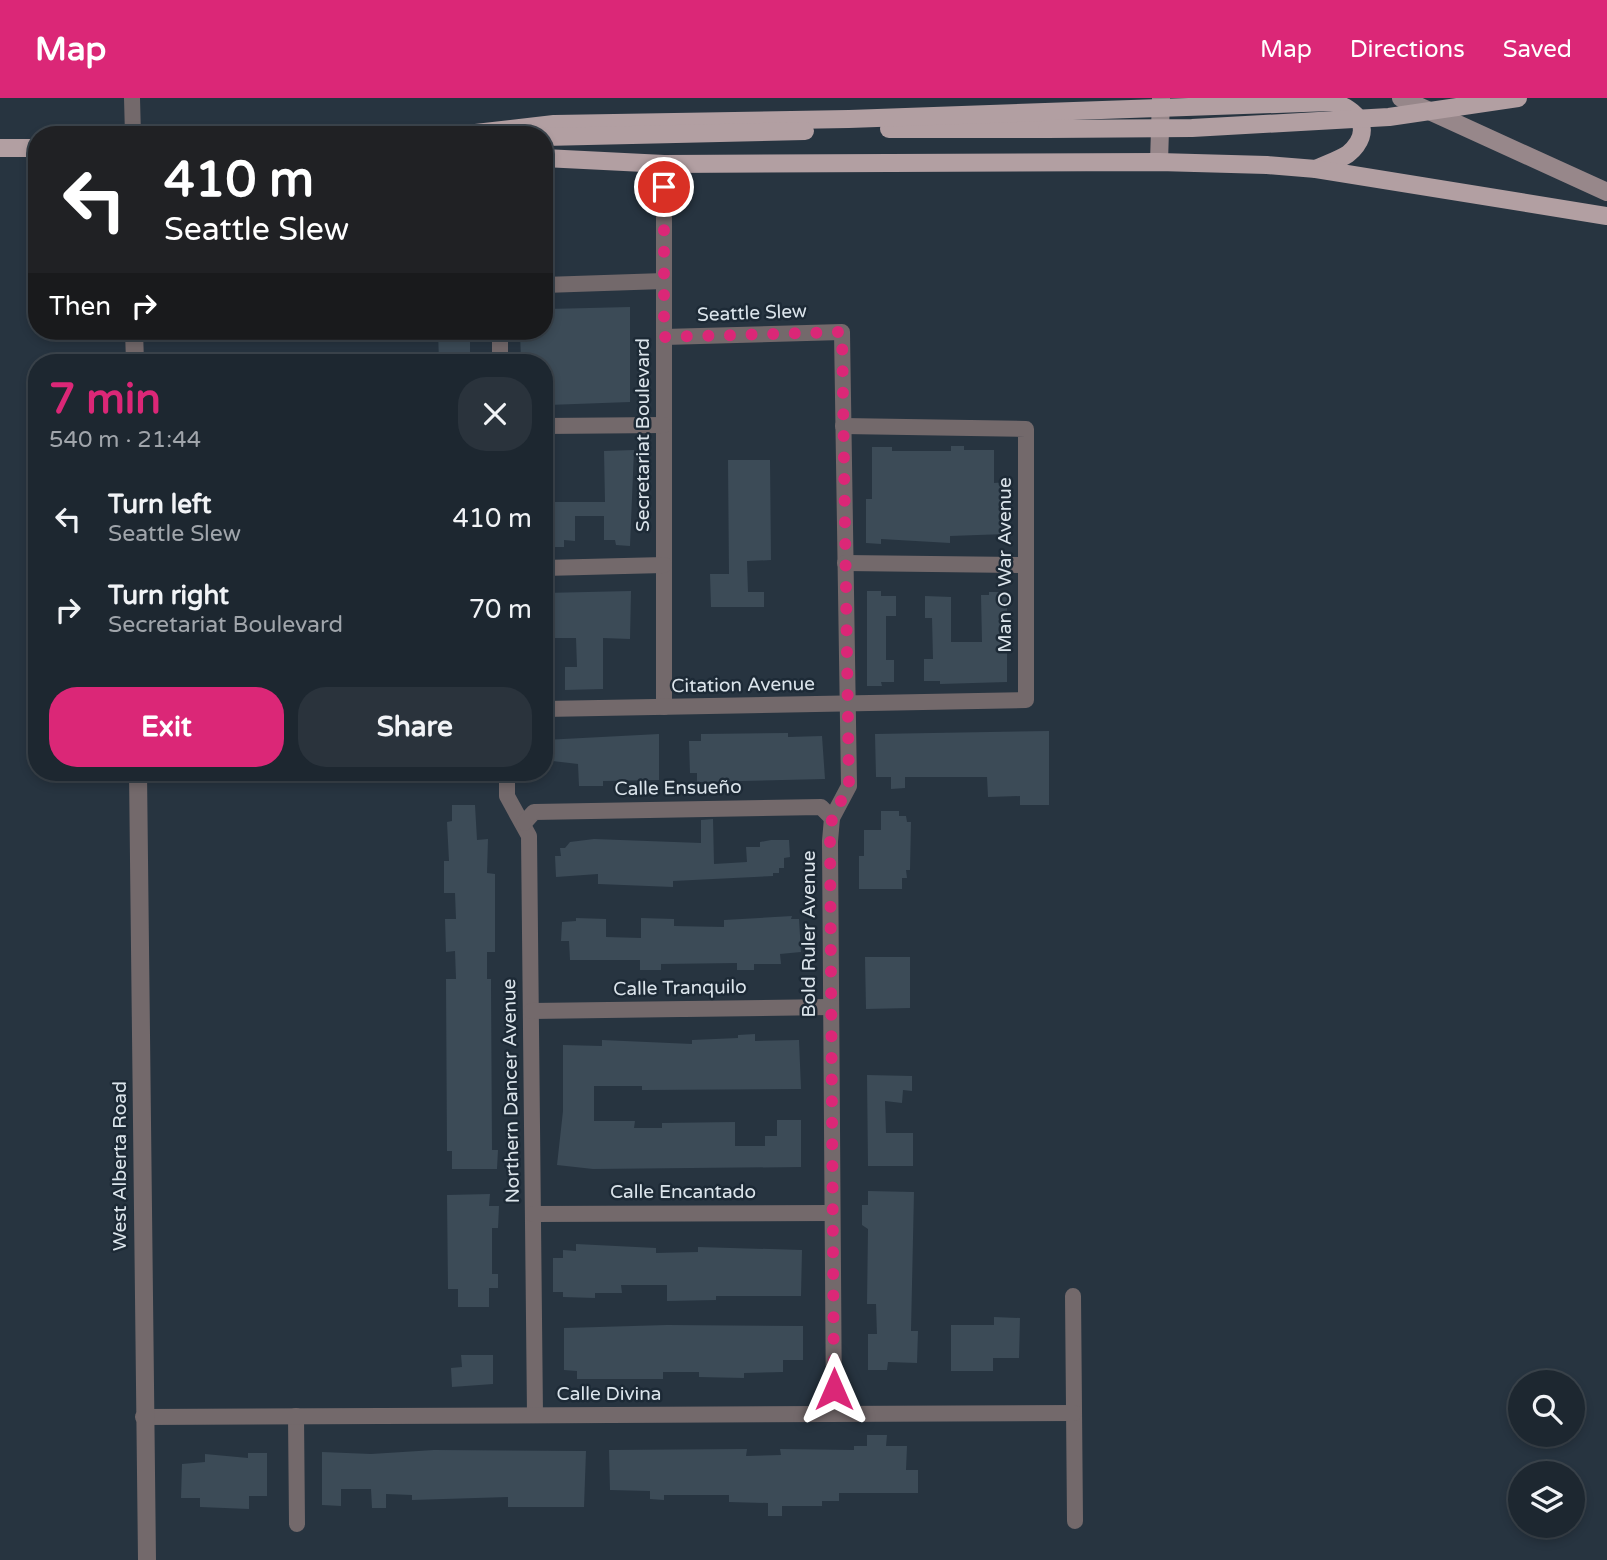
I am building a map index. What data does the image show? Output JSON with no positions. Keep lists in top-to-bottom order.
{
  "streets": {
    "street": [
      "Seattle Slew",
      "Secretariat Boulevard",
      "Man O War Avenue",
      "Citation Avenue",
      "Calle Ensueño",
      "Bold Ruler Avenue",
      "Calle Tranquilo",
      "Northern Dancer Avenue",
      "West Alberta Road",
      "Calle Encantado",
      "Calle Divina"
    ]
  },
  "crossings": [
    ["Seattle Slew", "Secretariat Boulevard"],
    ["Seattle Slew", "Bold Ruler Avenue"],
    ["Secretariat Boulevard", "Citation Avenue"],
    ["Man O War Avenue", "Citation Avenue"],
    ["Man O War Avenue", "Bold Ruler Avenue"],
    ["Citation Avenue", "Bold Ruler Avenue"],
    ["Calle Ensueño", "Bold Ruler Avenue"],
    ["Calle Ensueño", "Northern Dancer Avenue"],
    ["Bold Ruler Avenue", "Calle Tranquilo"],
    ["Bold Ruler Avenue", "Calle Encantado"],
    ["Bold Ruler Avenue", "Calle Divina"],
    ["Calle Tranquilo", "Northern Dancer Avenue"],
    ["Northern Dancer Avenue", "Calle Encantado"],
    ["Northern Dancer Avenue", "Calle Divina"],
    ["West Alberta Road", "Calle Divina"]
  ],
  "page": {
    "header": "Map",
    "nav": ["Map", "Directions", "Saved"],
    "turn": ["410 m", "Seattle Slew"],
    "then": "Then",
    "heading": ["7 min", "540 m · 21:44"],
    "list": [
      {
        "name": "Turn left",
        "note": "Seattle Slew",
        "value": "410 m"
      },
      {
        "name": "Turn right",
        "note": "Secretariat Boulevard",
        "value": "70 m"
      }
    ],
    "buttons": ["Exit", "Share"]
  }
}
